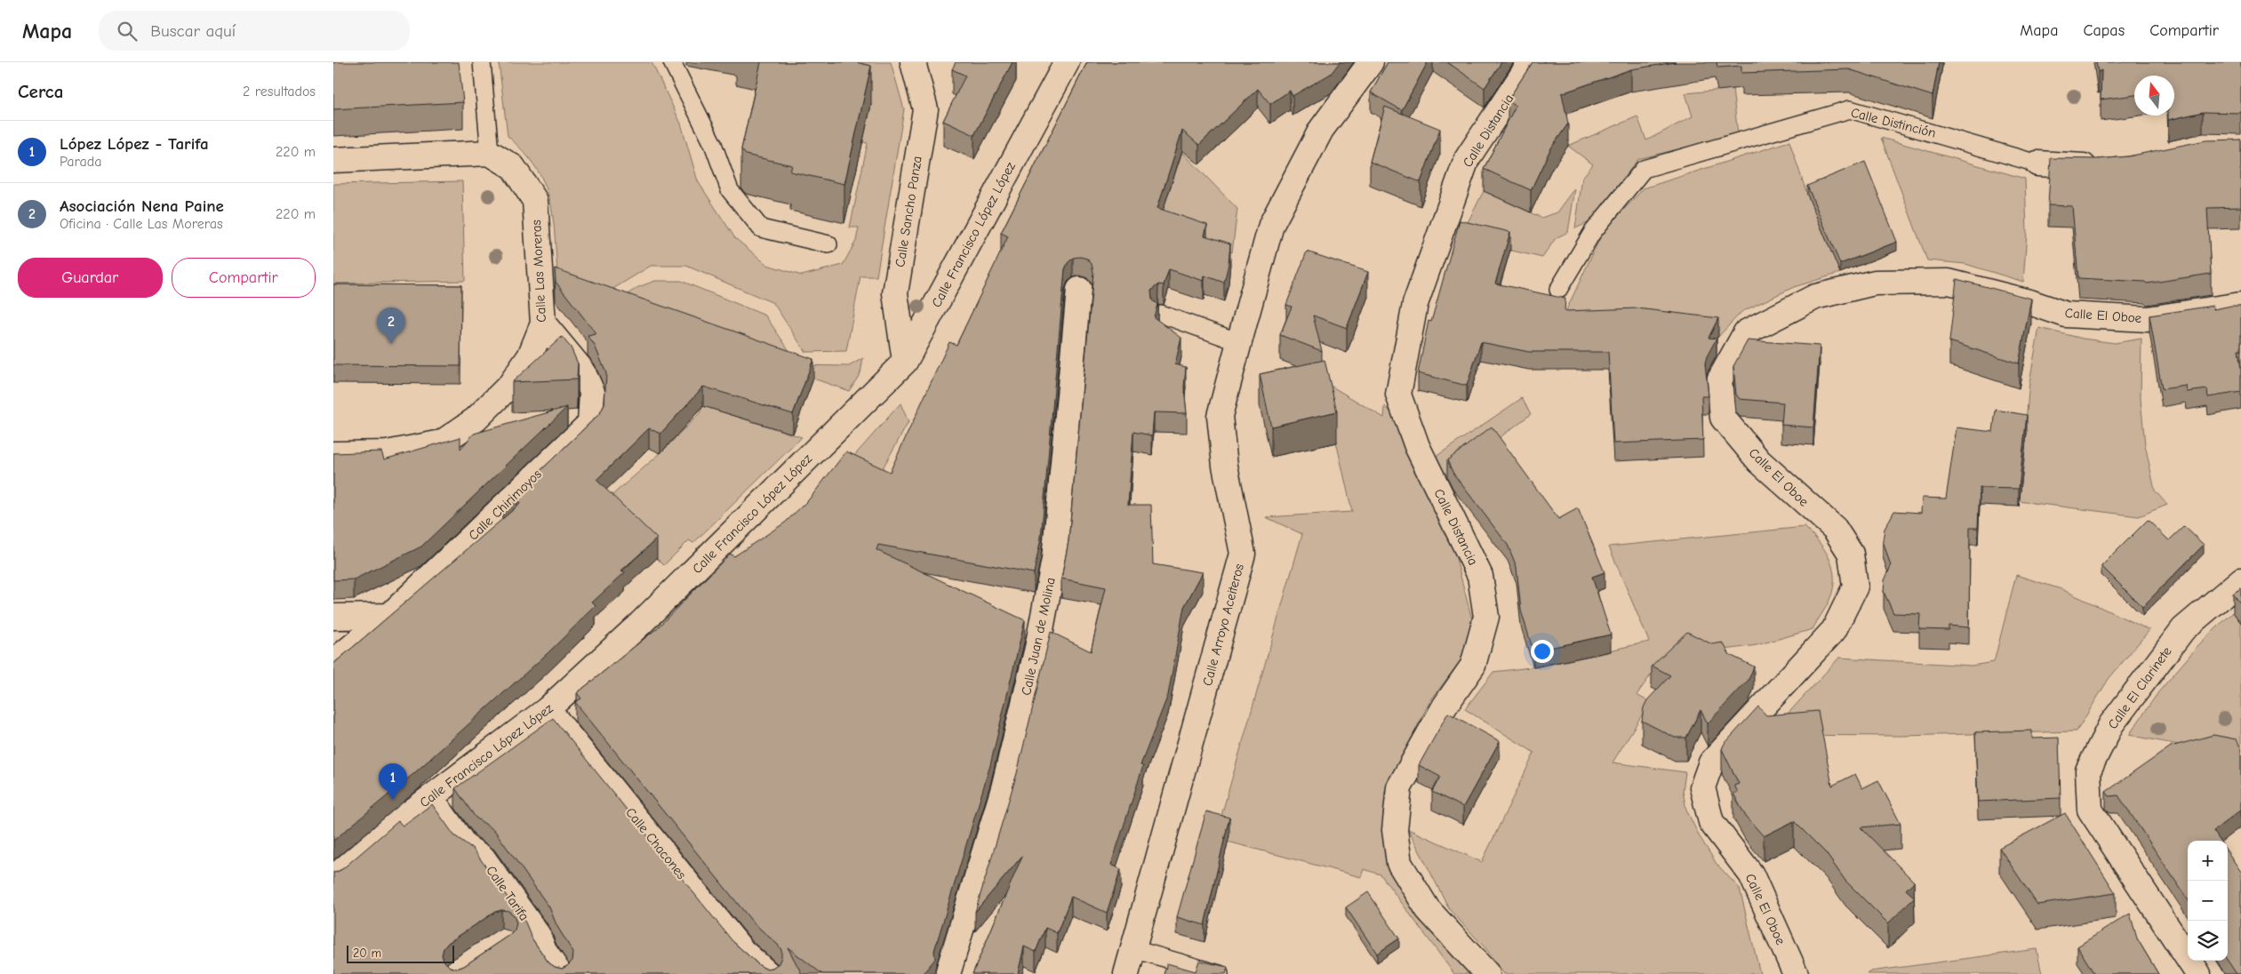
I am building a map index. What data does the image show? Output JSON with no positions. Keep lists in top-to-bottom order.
{
  "streets": {
    "street": [
      "Calle Distinción",
      "Calle Distancia",
      "Calle Sancho Panza",
      "Calle Francisco López López",
      "Calle Las Moreras",
      "Calle El Oboe",
      "Calle Chirimoyos",
      "Calle Arroyo Aceiteros",
      "Calle Juan de Molina",
      "Calle El Clarinete",
      "Calle Chacones",
      "Calle Tarifa"
    ]
  },
  "crossings": [
    ["Calle Sancho Panza", "Calle Francisco López López"],
    ["Calle Francisco López López", "Calle Chacones"],
    ["Calle Francisco López López", "Calle Tarifa"],
    ["Calle Las Moreras", "Calle Chirimoyos"]
  ],
  "scale_bar": "20 m",
  "north": "top",
  "page": {
    "header": "Mapa",
    "search": "Buscar aquí",
    "nav": ["Mapa", "Capas", "Compartir"],
    "heading": ["Cerca", "2 resultados"],
    "list": [
      {
        "mark": "1",
        "name": "López López - Tarifa",
        "note": "Parada",
        "value": "220 m"
      },
      {
        "mark": "2",
        "name": "Asociación Nena Paine",
        "note": "Oficina · Calle Las Moreras",
        "value": "220 m"
      }
    ],
    "buttons": ["Guardar", "Compartir"],
    "pins": ["2", "1"],
    "map_buttons": ["+", "−"],
    "scale": "20 m"
  }
}
